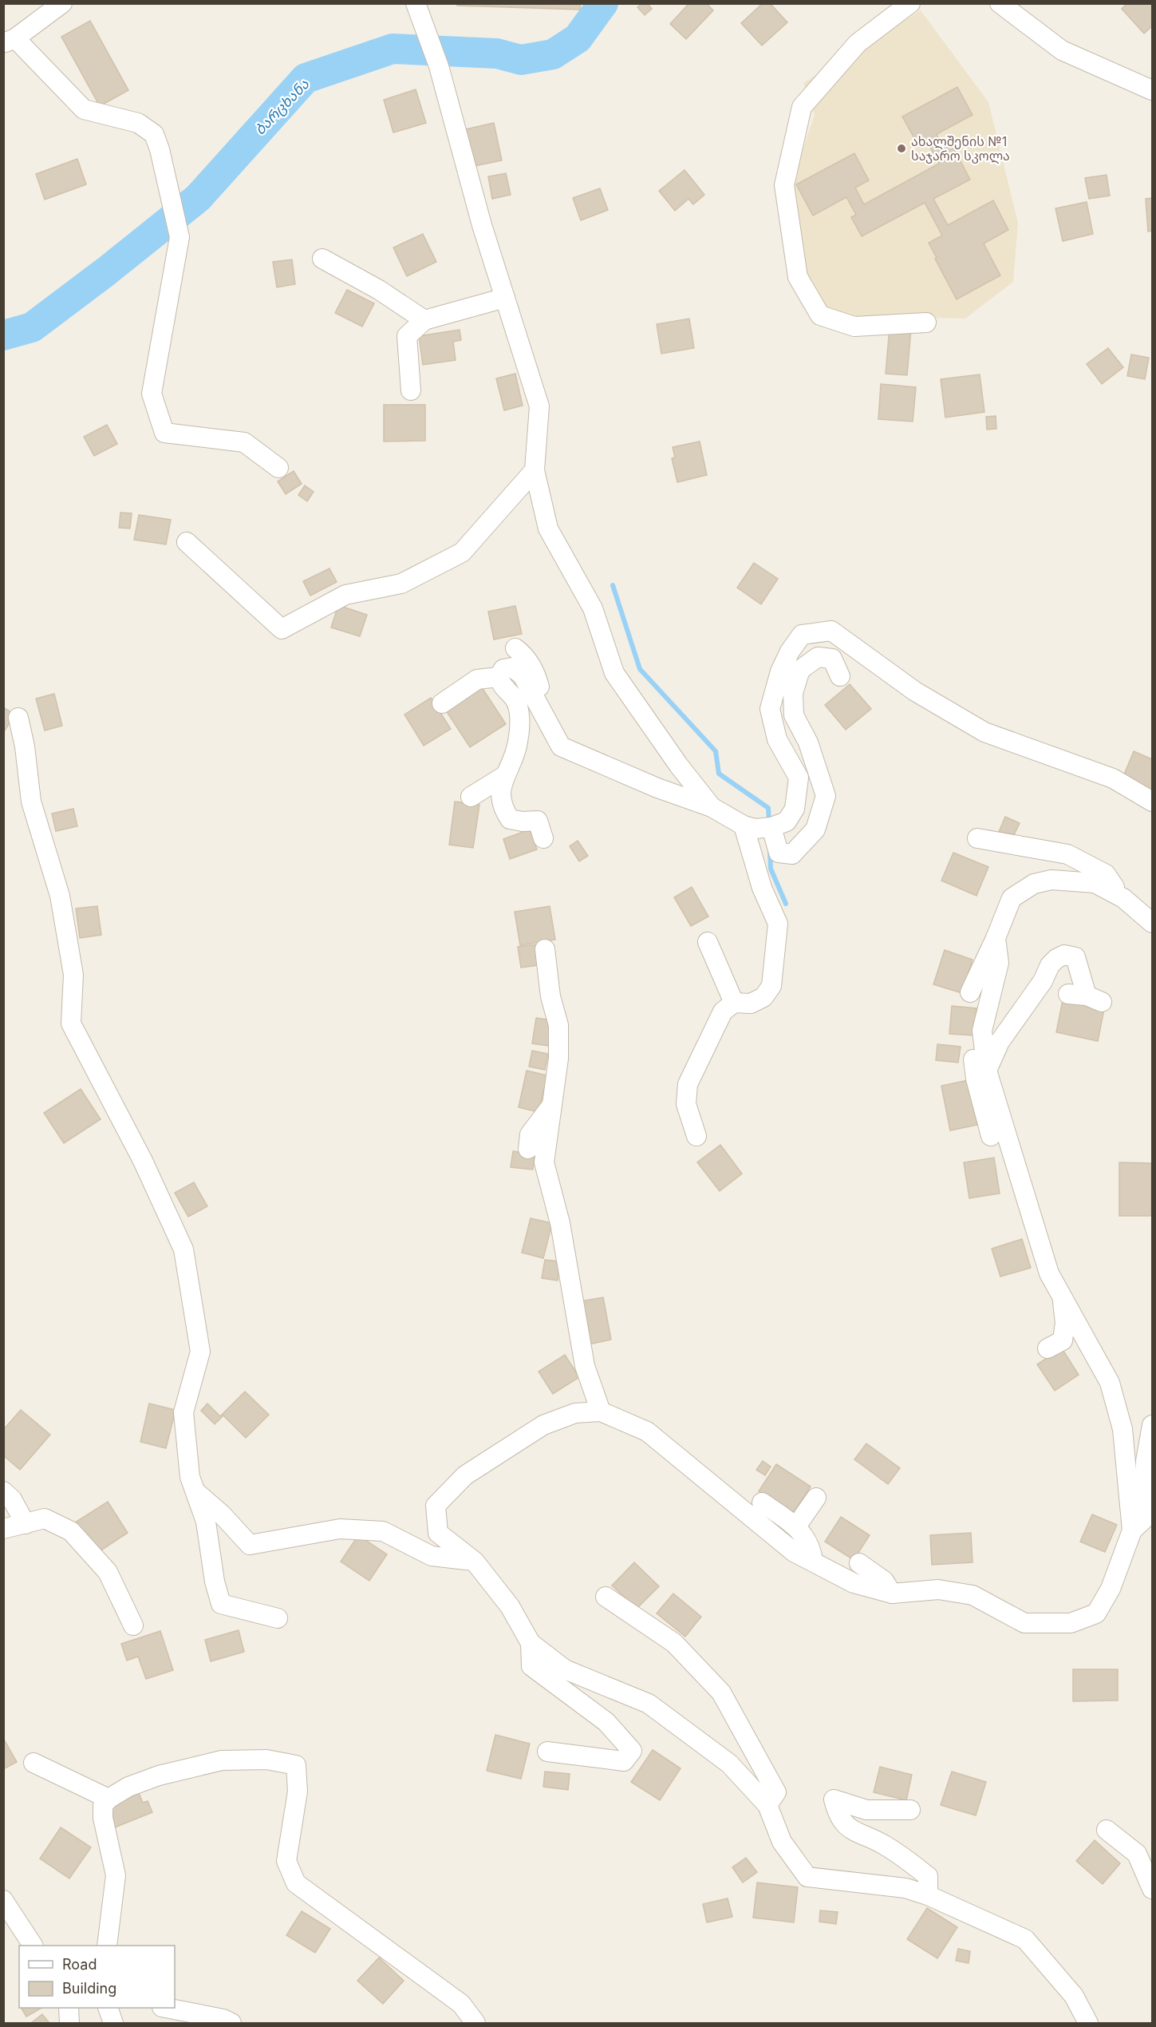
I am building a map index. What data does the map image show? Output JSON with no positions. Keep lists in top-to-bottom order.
{
  "water": ["ბარცხანა"],
  "places": ["ახალშენის №1 საჯარო სკოლა"],
  "legend": ["Road", "Building"]
}
